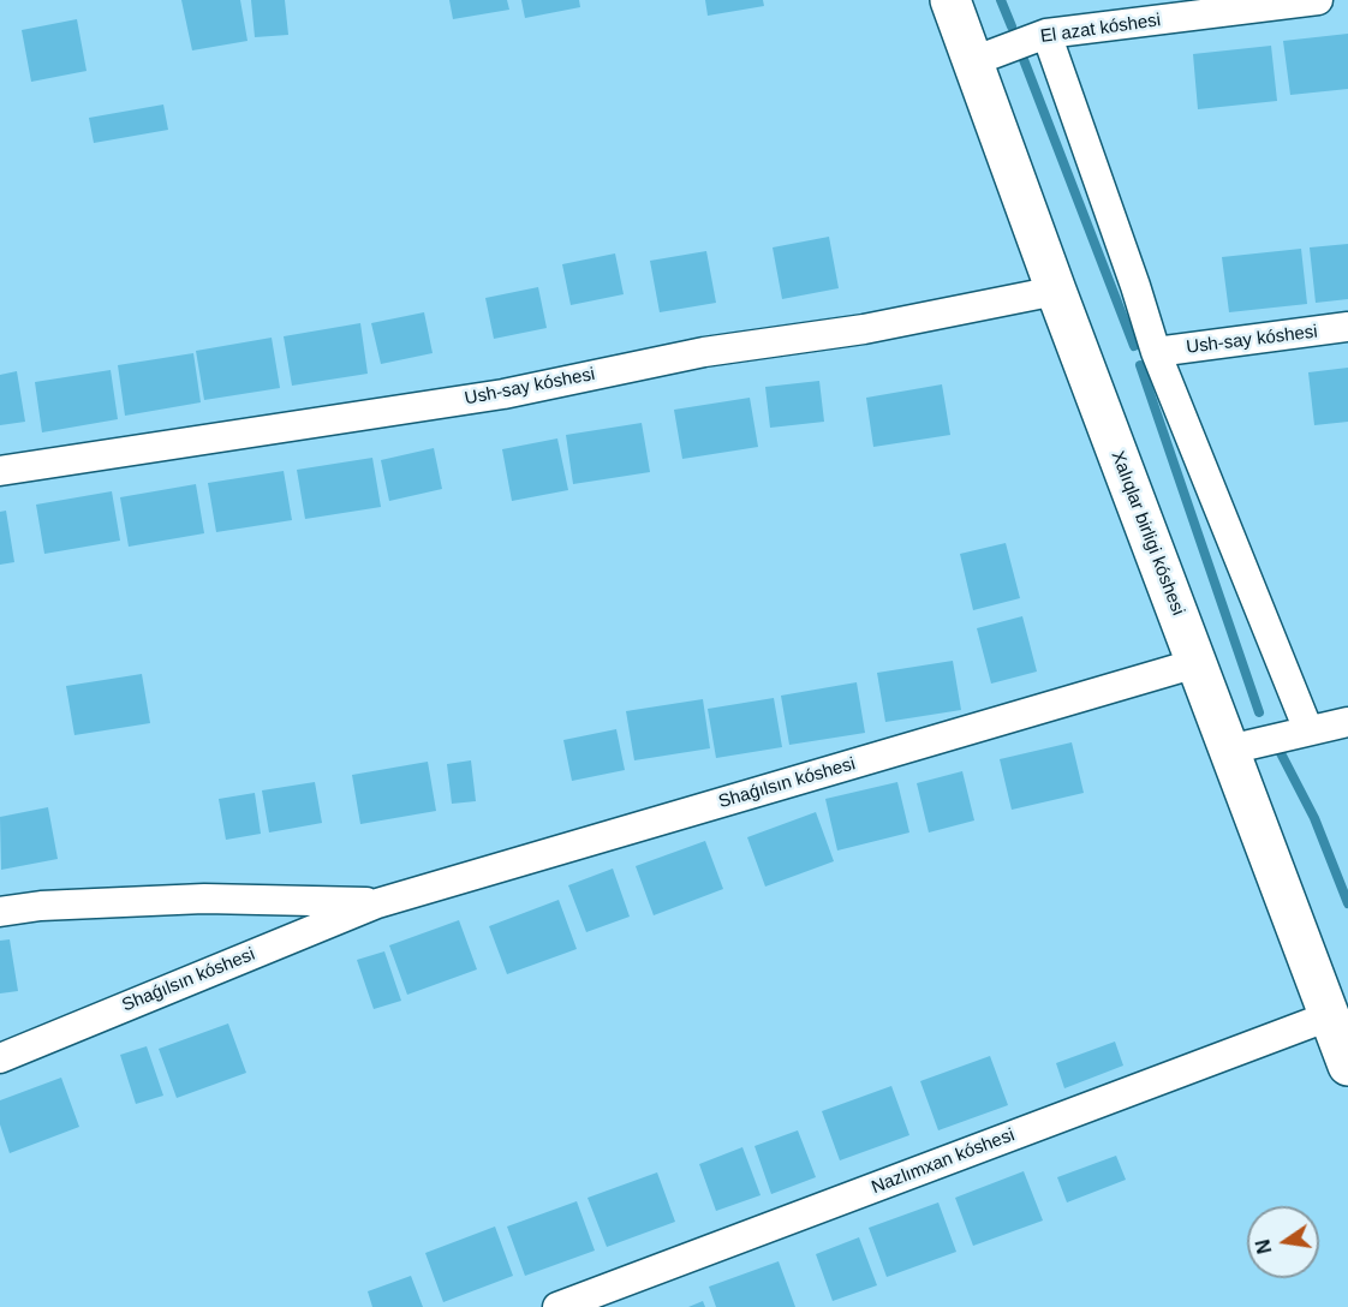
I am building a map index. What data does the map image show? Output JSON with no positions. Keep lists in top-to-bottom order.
{
  "streets": {
    "street": [
      "El azat kóshesi",
      "Ush-say kóshesi",
      "Xalıqlar birligi kóshesi",
      "Shaǵılsın kóshesi",
      "Nazlımxan kóshesi"
    ]
  },
  "crossings": [
    ["El azat kóshesi", "Xalıqlar birligi kóshesi"],
    ["Ush-say kóshesi", "Xalıqlar birligi kóshesi"],
    ["Xalıqlar birligi kóshesi", "Shaǵılsın kóshesi"],
    ["Xalıqlar birligi kóshesi", "Nazlımxan kóshesi"]
  ],
  "north": "left"
}
